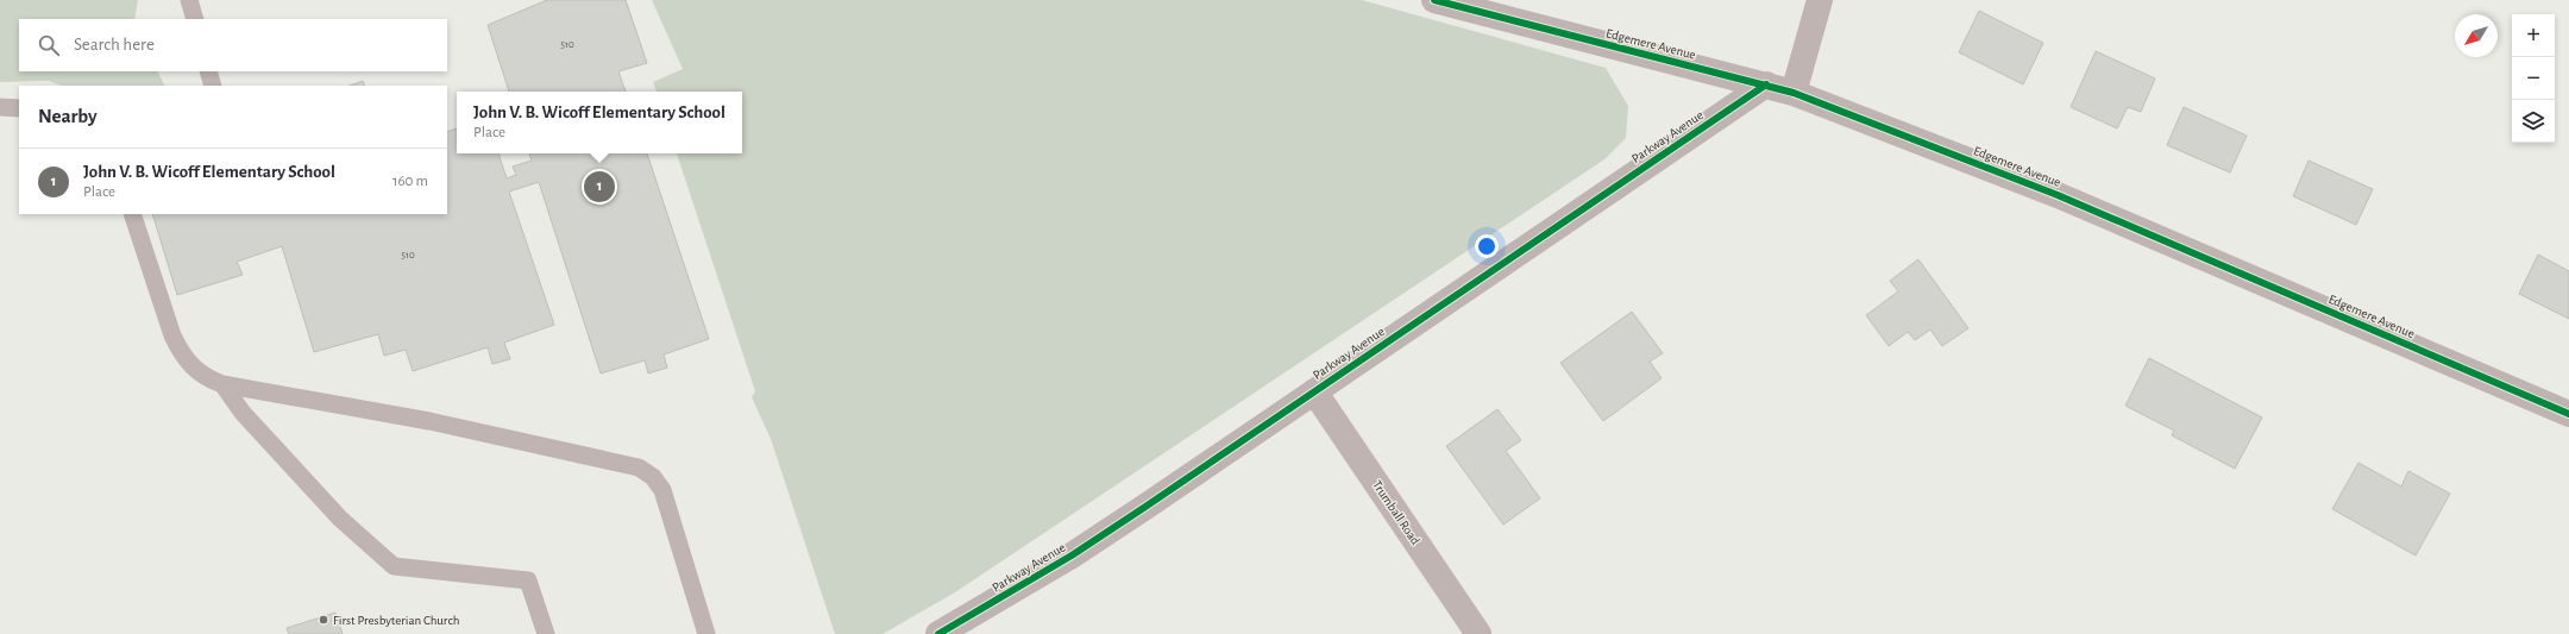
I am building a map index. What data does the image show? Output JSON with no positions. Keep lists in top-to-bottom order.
{
  "streets": {
    "street": ["Edgemere Avenue", "Parkway Avenue", "Trumball Road"]
  },
  "crossings": [
    ["Edgemere Avenue", "Parkway Avenue"],
    ["Parkway Avenue", "Trumball Road"]
  ],
  "places": ["First Presbyterian Church"],
  "house_numbers": ["510", "510"],
  "north": "bottom left",
  "page": {
    "map_buttons": ["+", "−"],
    "search": "Search here",
    "heading": "Nearby",
    "popup": ["John V. B. Wicoff Elementary School", "Place"],
    "list": [
      {
        "mark": "1",
        "name": "John V. B. Wicoff Elementary School",
        "note": "Place",
        "value": "160 m"
      }
    ],
    "pins": "1"
  }
}
